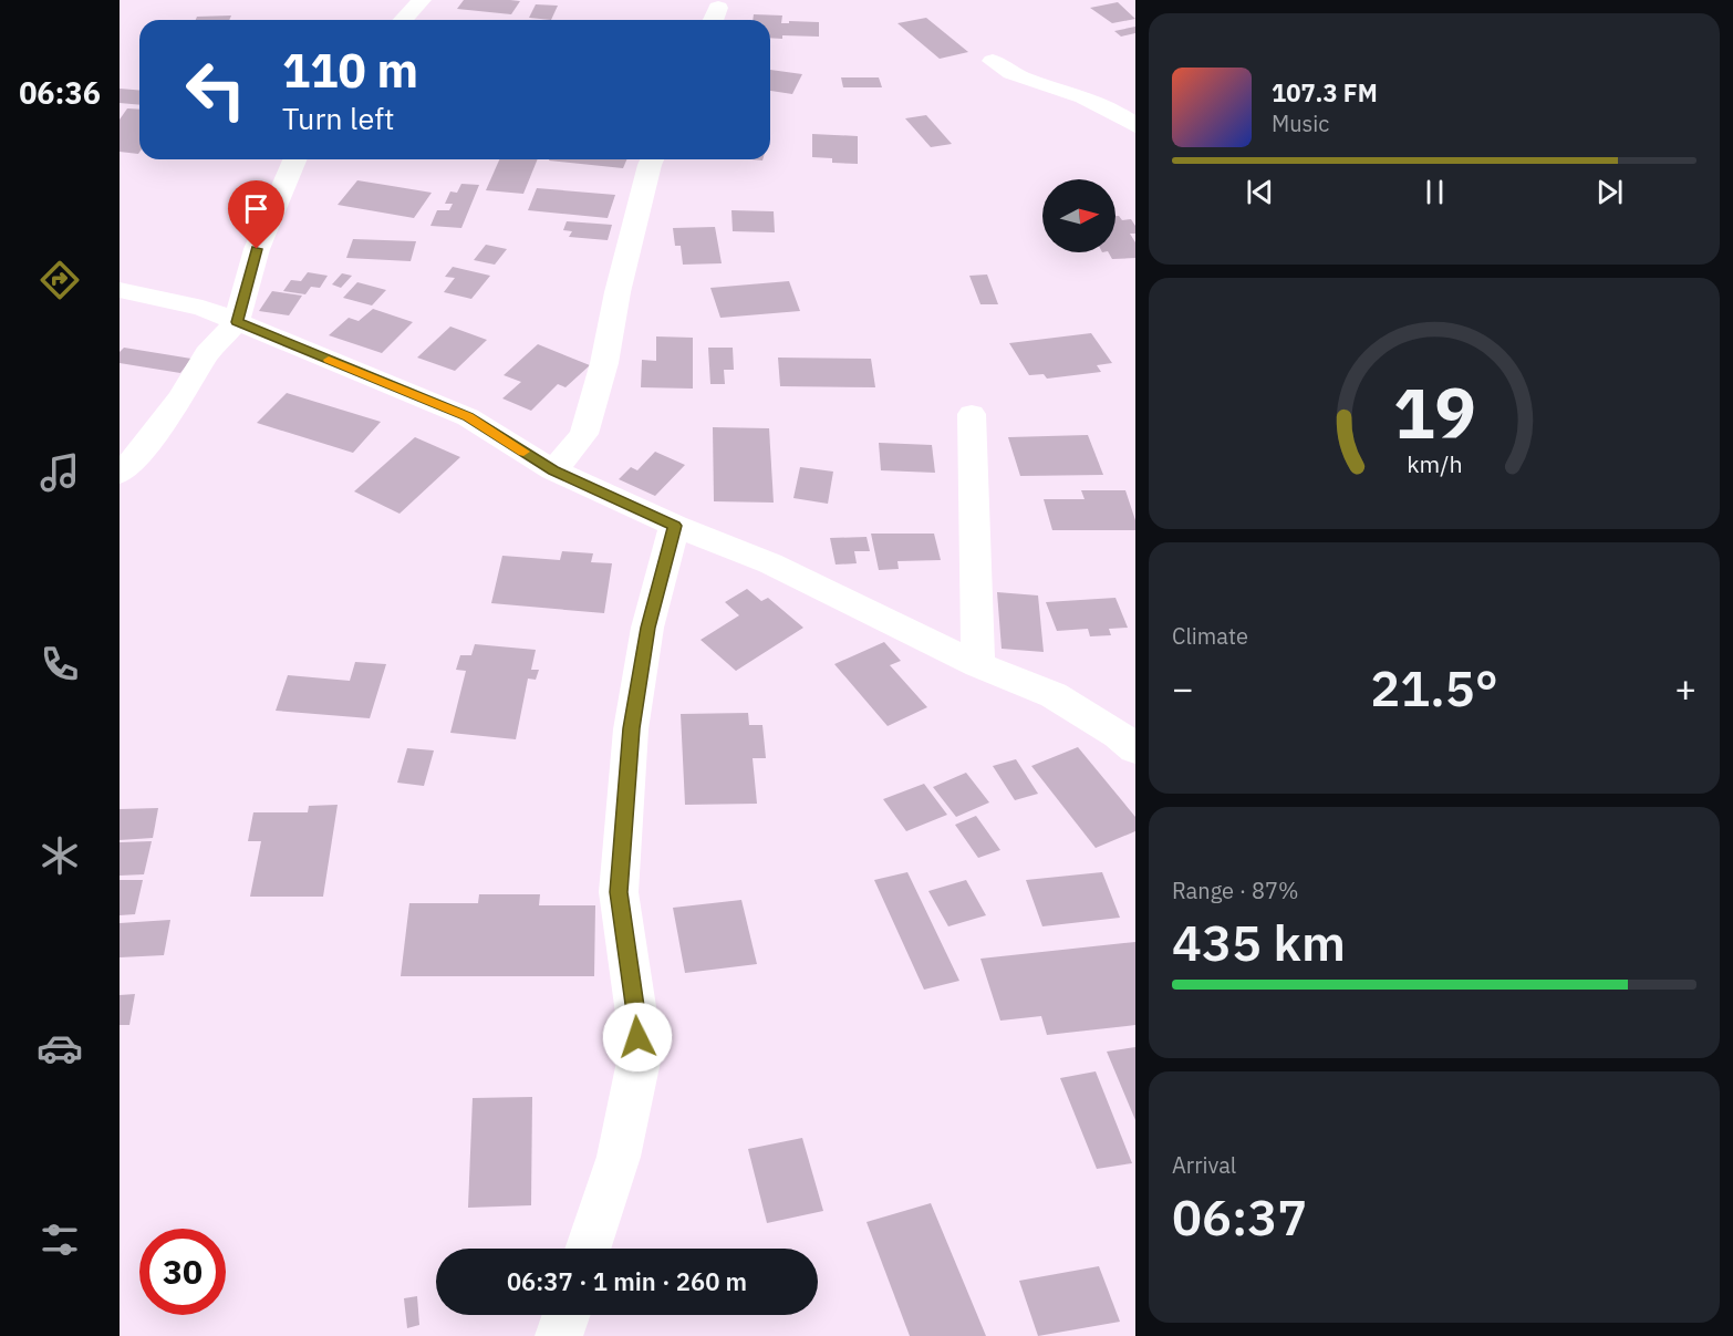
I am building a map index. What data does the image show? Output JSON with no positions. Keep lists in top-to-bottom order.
{
  "north": "right",
  "page": {
    "tabs": "06:36",
    "turn": ["110 m", "Turn left"],
    "song": ["107.3 FM", "Music"],
    "tile": [
      "Climate",
      ["Range · 87%", "435 km"],
      ["Arrival", "06:37"]
    ],
    "heat": ["−", "21.5°", "+"],
    "limit": "30",
    "trip": "06:37 · 1 min · 260 m",
    "gauge": ["19", "km/h"]
  }
}
